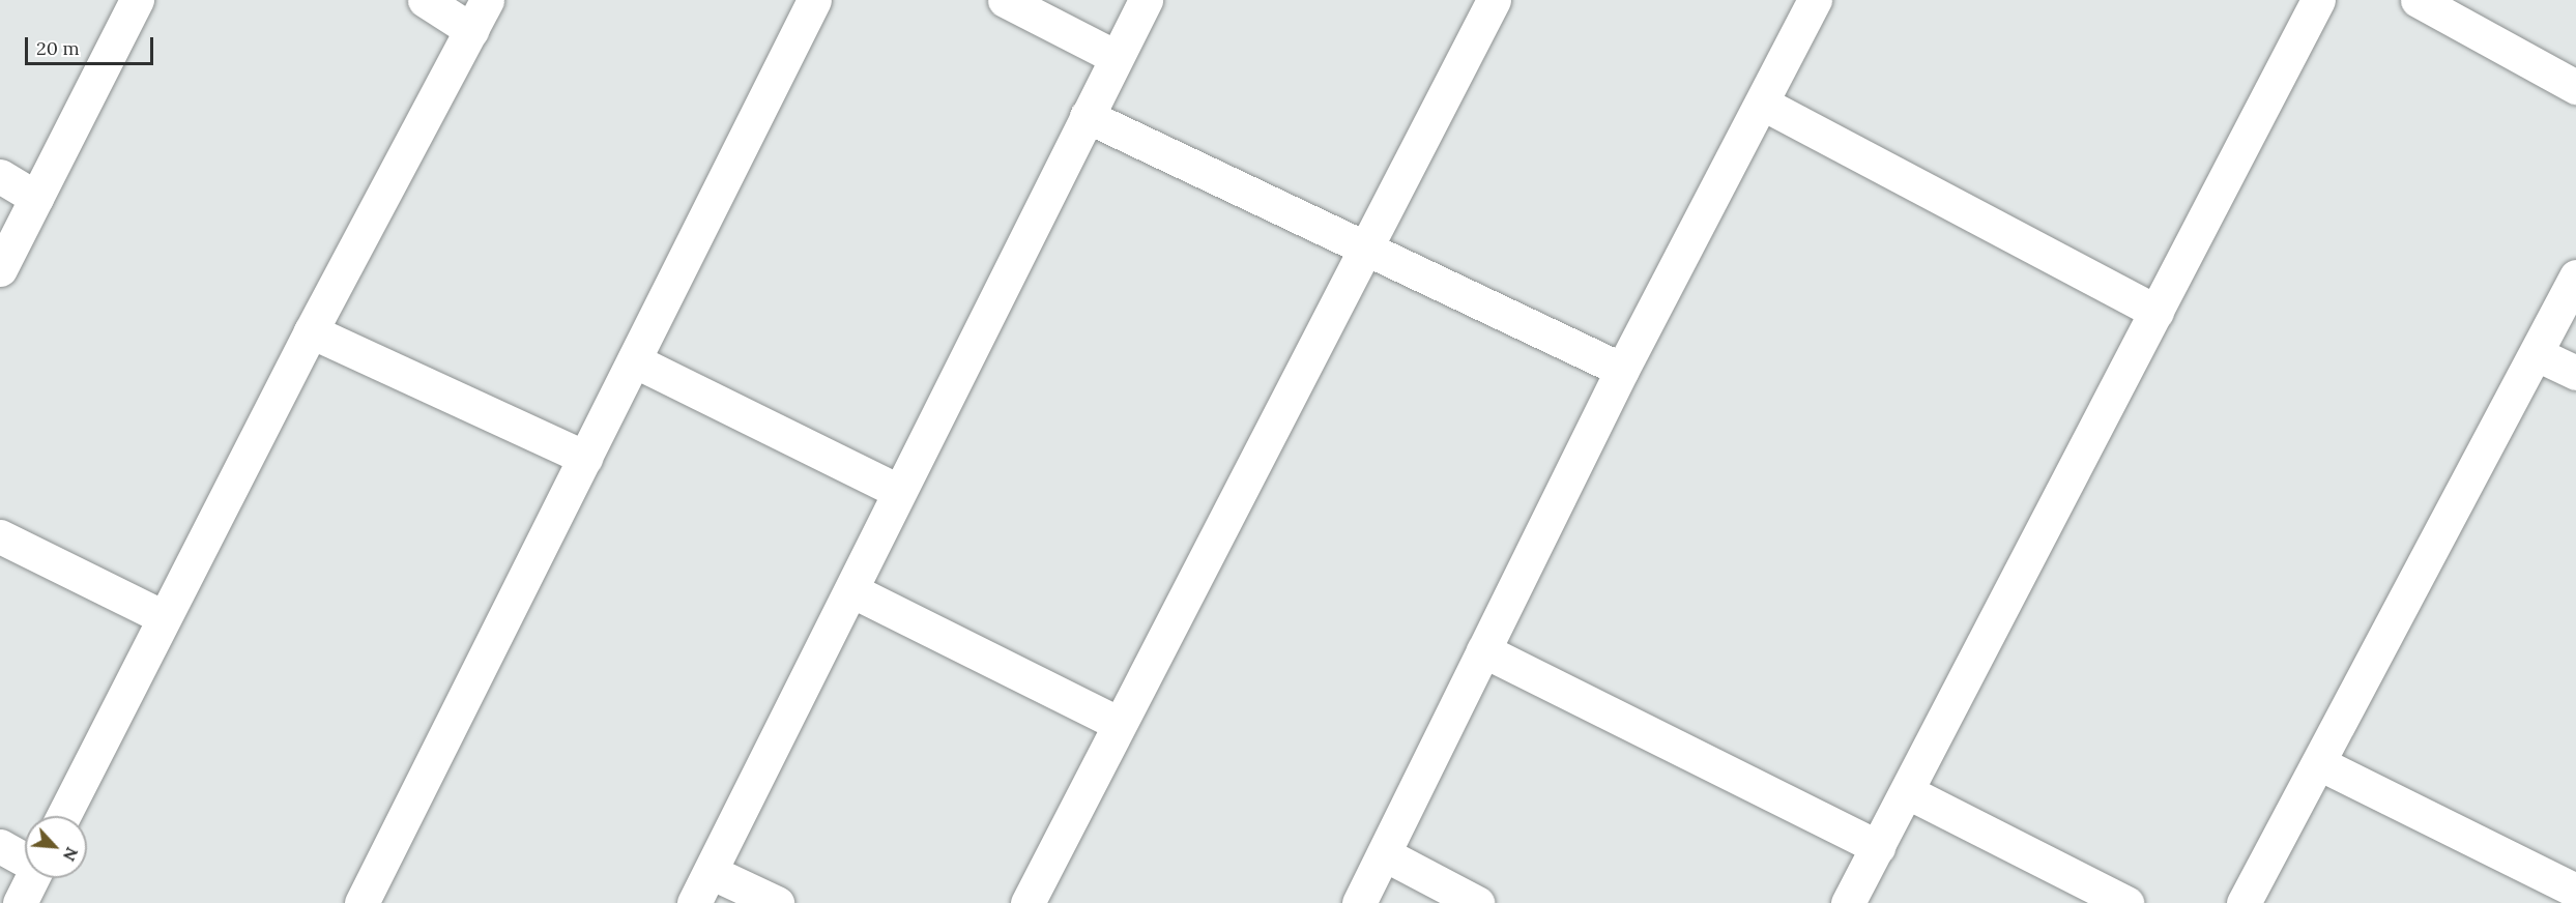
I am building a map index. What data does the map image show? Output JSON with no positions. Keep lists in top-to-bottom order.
{
  "scale_bar": "20 m",
  "north": "bottom right"
}
